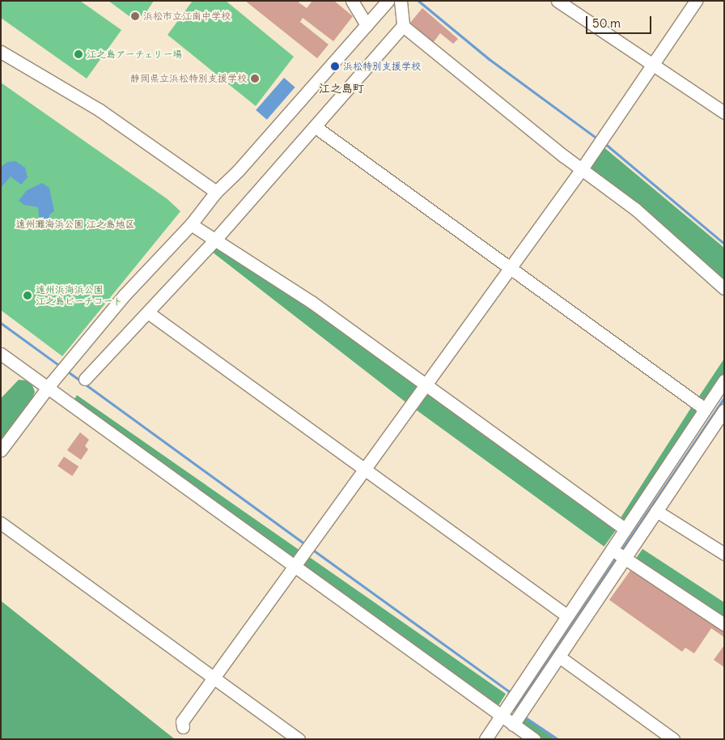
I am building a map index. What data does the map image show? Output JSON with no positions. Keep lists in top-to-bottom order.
{
  "districts": ["江之島町"],
  "parks": ["遠州灘海浜公園 江之島地区"],
  "places": [
    "浜松市立江南中学校",
    "江之島アーチェリー場",
    "浜松特別支援学校",
    "静岡県立浜松特別支援学校",
    "遠州浜海浜公園 江之島ビーチコート"
  ],
  "scale_bar": "50 m"
}
